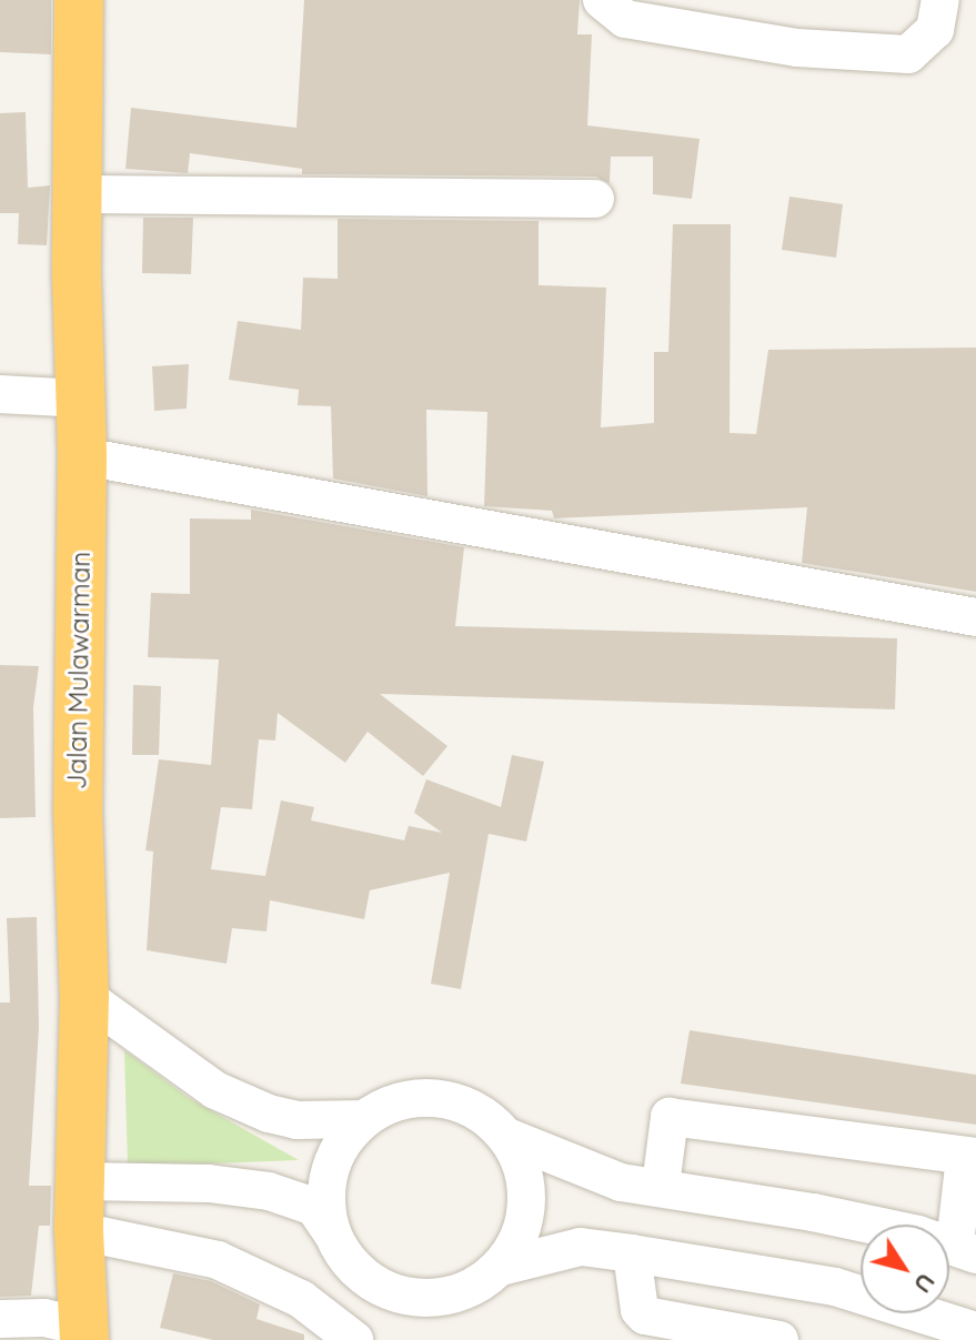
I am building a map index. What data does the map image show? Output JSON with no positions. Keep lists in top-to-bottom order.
{
  "streets": {
    "highway": ["Jalan Mulawarman"]
  },
  "north": "bottom right"
}
